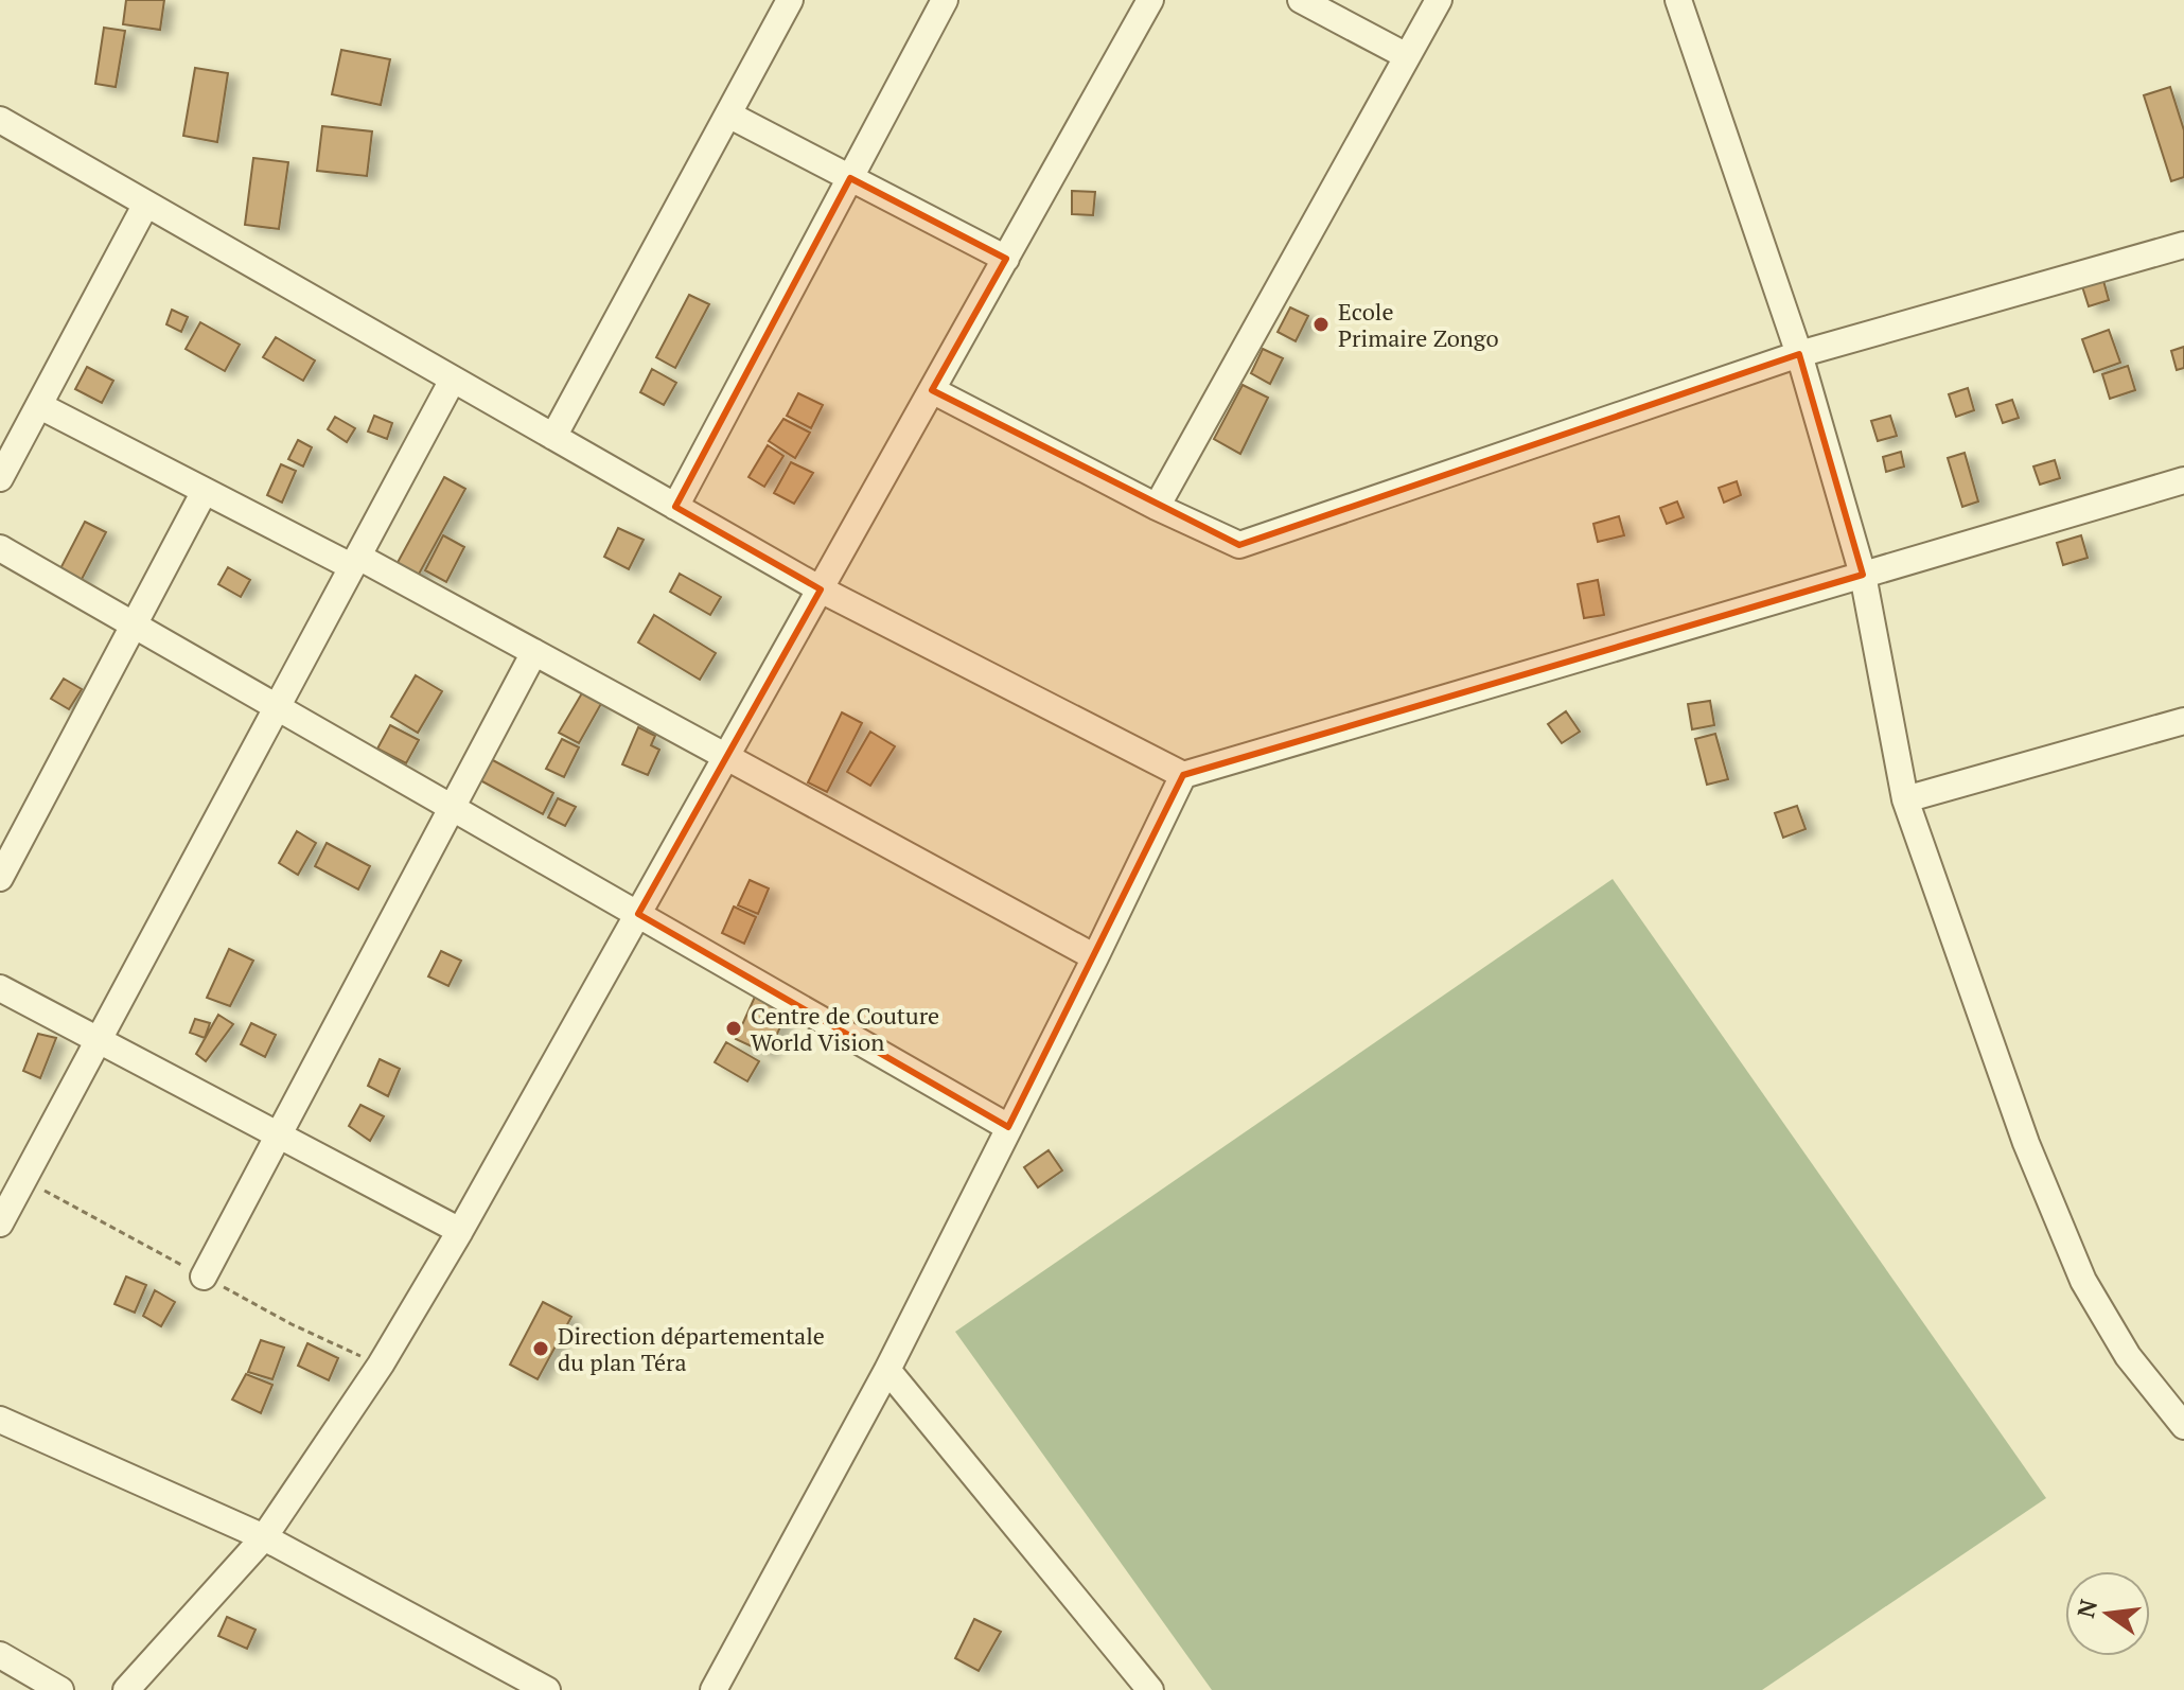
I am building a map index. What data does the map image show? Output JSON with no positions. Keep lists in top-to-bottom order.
{
  "places": ["Ecole Primaire Zongo", "Centre de Couture World Vision", "Direction départementale du plan Téra"],
  "north": "left"
}
